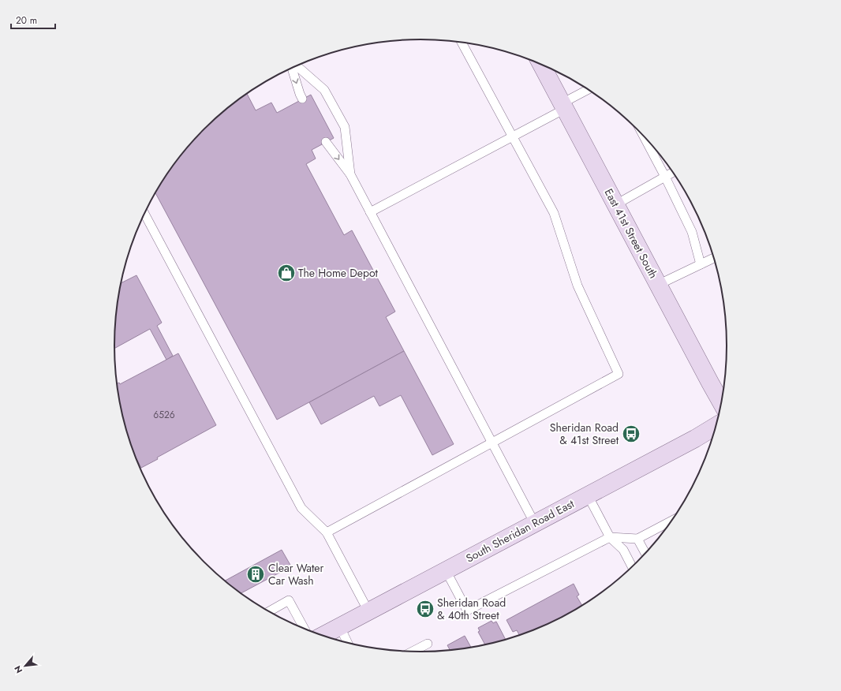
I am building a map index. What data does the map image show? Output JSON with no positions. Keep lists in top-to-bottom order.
{
  "streets": {
    "main road": ["East 41st Street South", "South Sheridan Road East"]
  },
  "places": {
    "shop": ["The Home Depot"],
    "bus stop": ["Sheridan Road & 41st Street", "Sheridan Road & 40th Street"],
    "building": ["Clear Water Car Wash"]
  },
  "house_numbers": ["6526"],
  "scale_bar": "20 m",
  "north": "bottom left"
}
